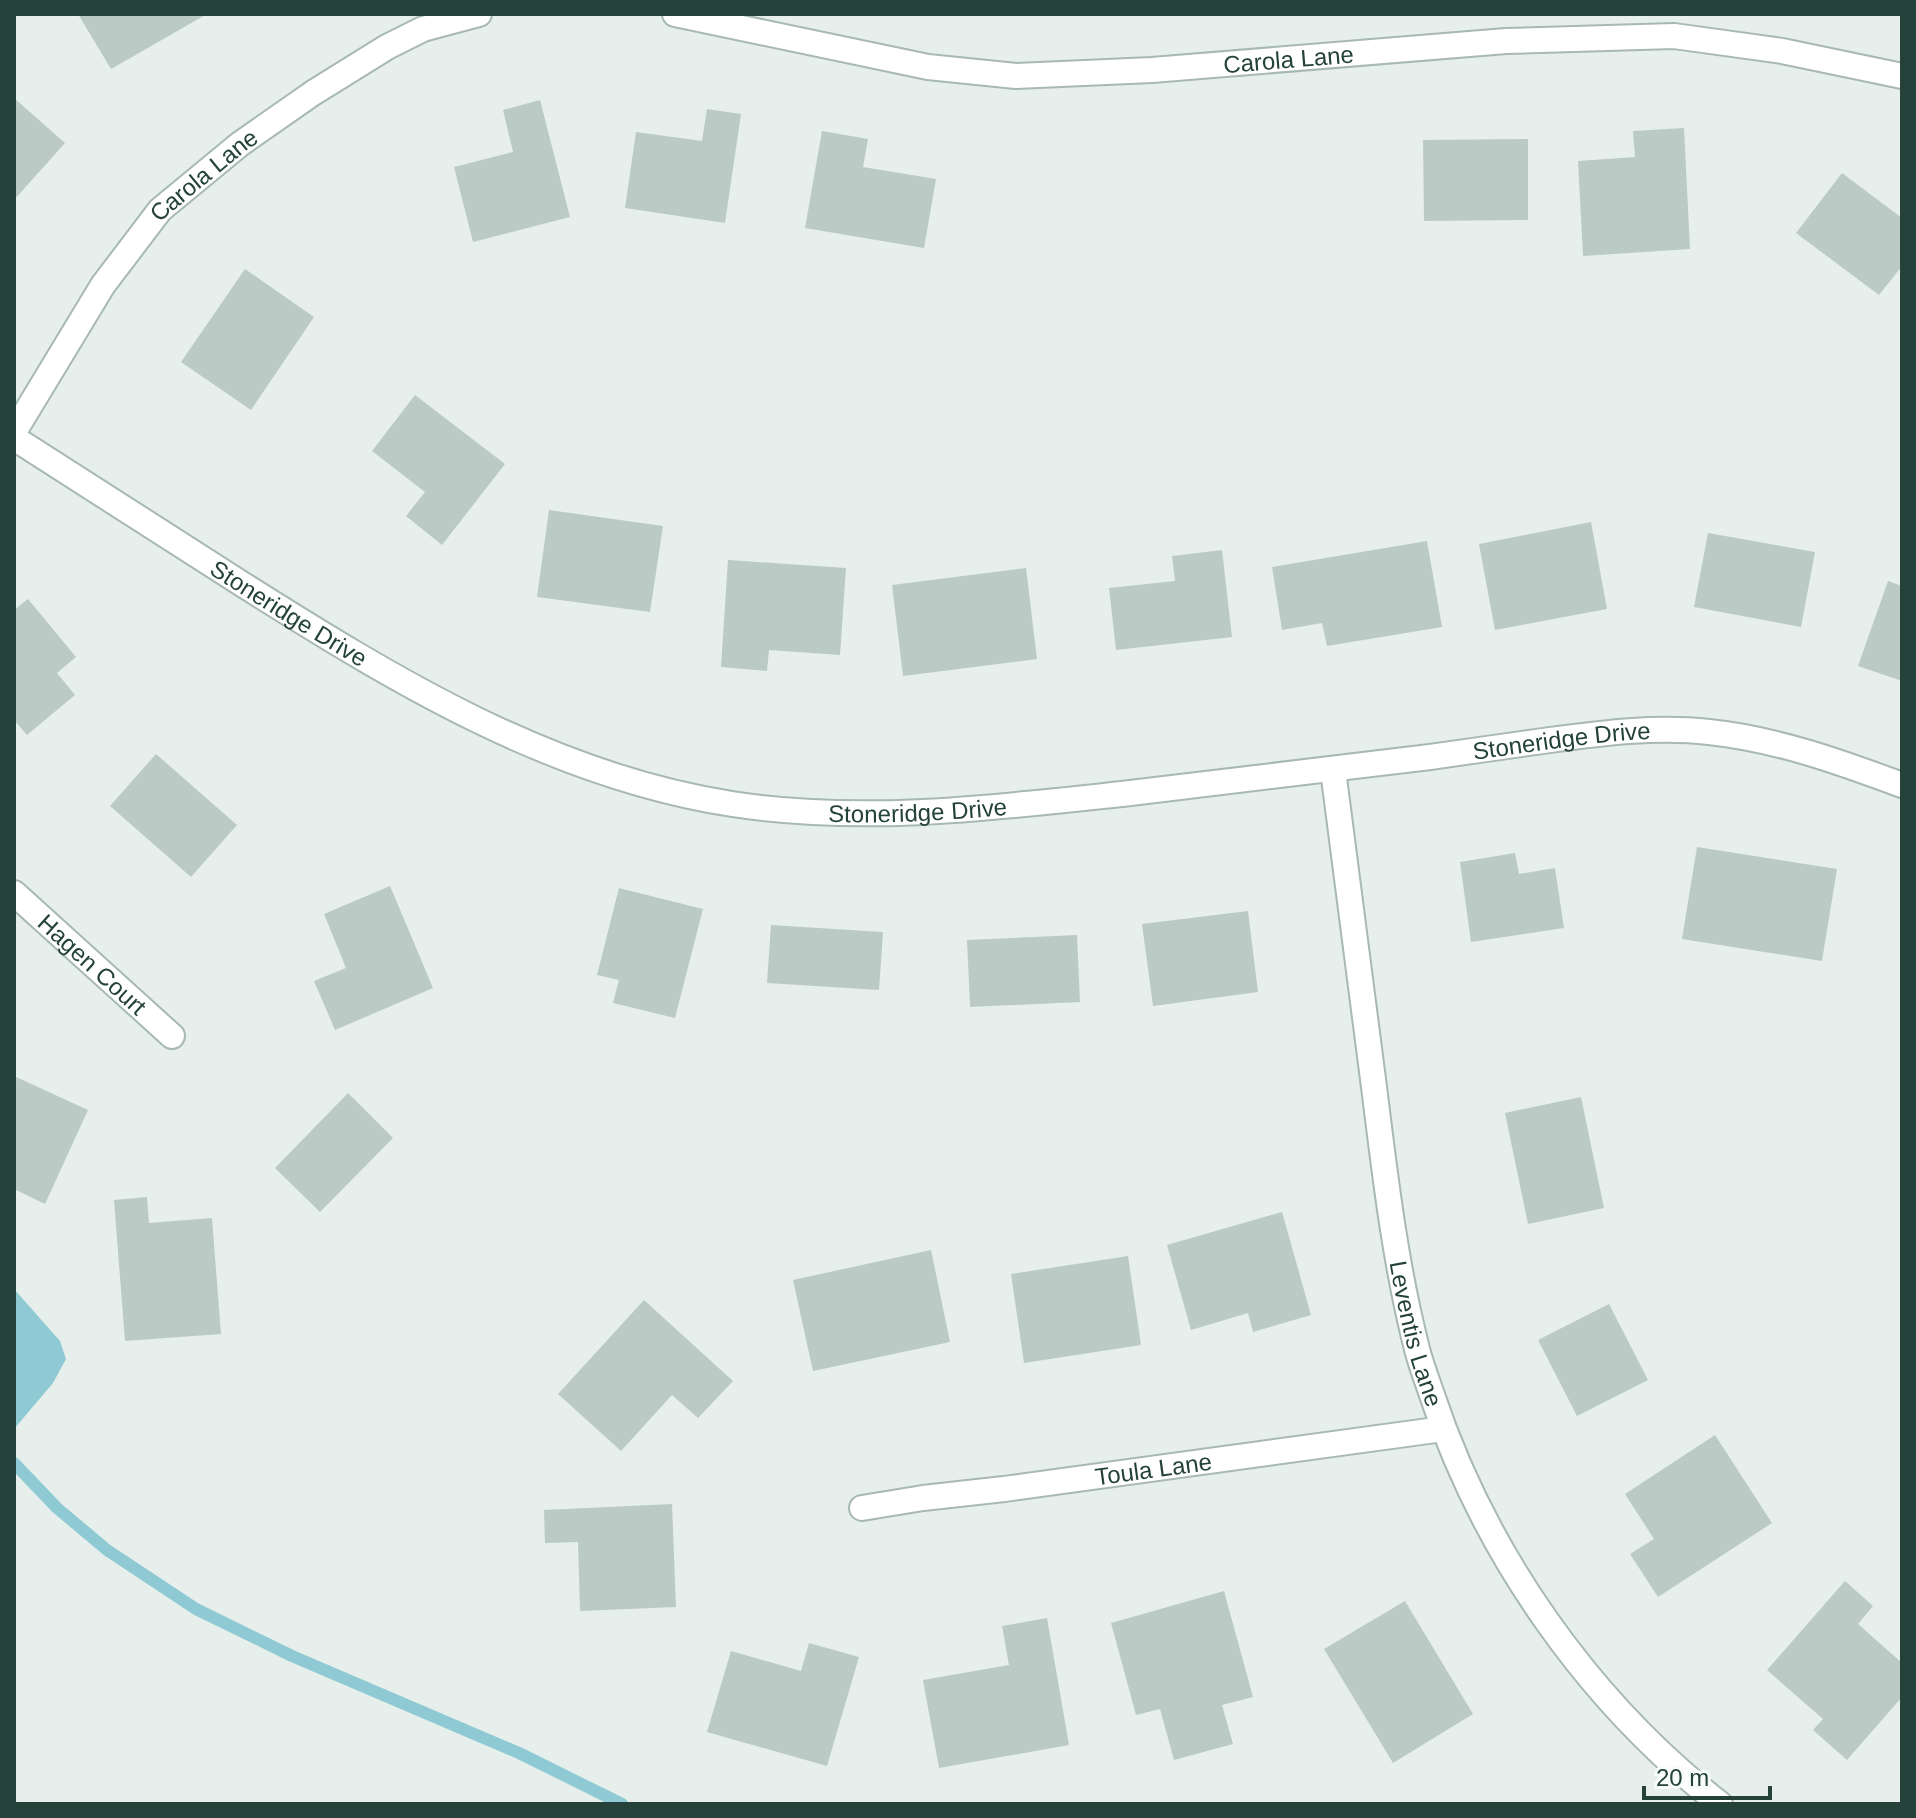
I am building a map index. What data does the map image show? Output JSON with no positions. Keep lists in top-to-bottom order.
{
  "streets": {
    "street": [
      "Carola Lane",
      "Stoneridge Drive",
      "Hagen Court",
      "Leventis Lane",
      "Toula Lane"
    ]
  },
  "crossings": [
    ["Carola Lane", "Stoneridge Drive"],
    ["Stoneridge Drive", "Leventis Lane"],
    ["Leventis Lane", "Toula Lane"]
  ],
  "scale_bar": "20 m"
}
